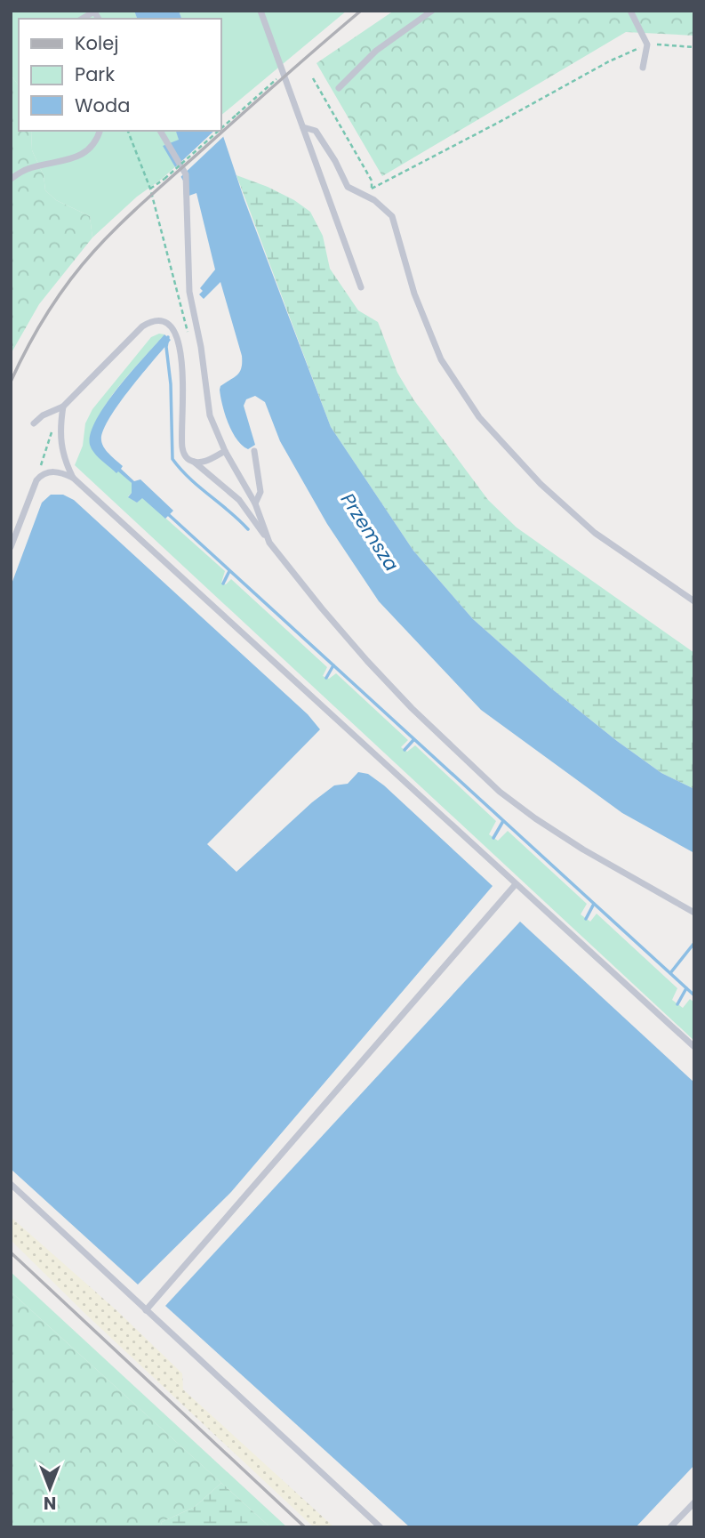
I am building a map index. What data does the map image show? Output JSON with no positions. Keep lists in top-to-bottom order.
{
  "water": ["Przemsza"],
  "legend": ["Kolej", "Park", "Woda"],
  "north": "bottom"
}
